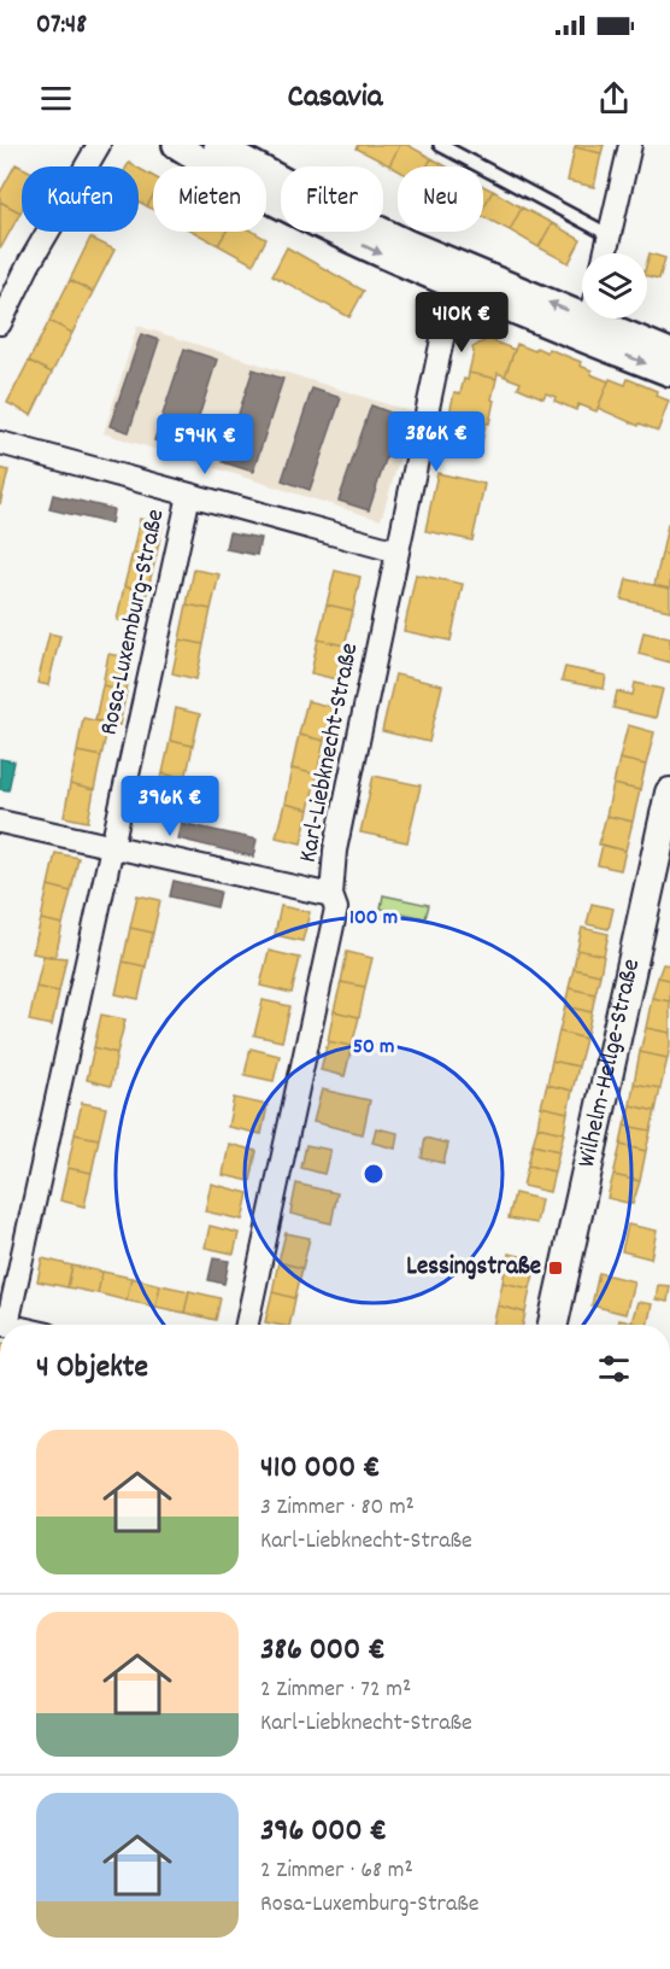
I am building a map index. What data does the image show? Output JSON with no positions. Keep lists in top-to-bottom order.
{
  "streets": {
    "main road": ["Wilhelm-Hellge-Straße"],
    "street": ["Rosa-Luxemburg-Straße", "Karl-Liebknecht-Straße"]
  },
  "crossings": [
    ["Rosa-Luxemburg-Straße", "Karl-Liebknecht-Straße"]
  ],
  "places": {
    "transit": ["Lessingstraße"]
  },
  "page": {
    "status": "07:48",
    "header": "Casavia",
    "chip": [
      "Kaufen",
      "Mieten",
      "Filter",
      "Neu"
    ],
    "price": [
      "410K €",
      "386K €",
      "594K €",
      "396K €"
    ],
    "heading": "4 Objekte",
    "list": [
      {
        "name": "410 000 €",
        "note": "3 Zimmer · 80 m² · Karl-Liebknecht-Straße"
      },
      {
        "name": "386 000 €",
        "note": "2 Zimmer · 72 m² · Karl-Liebknecht-Straße"
      },
      {
        "name": "396 000 €",
        "note": "2 Zimmer · 68 m² · Rosa-Luxemburg-Straße"
      }
    ]
  },
  "rings": ["100 m", "50 m"]
}
